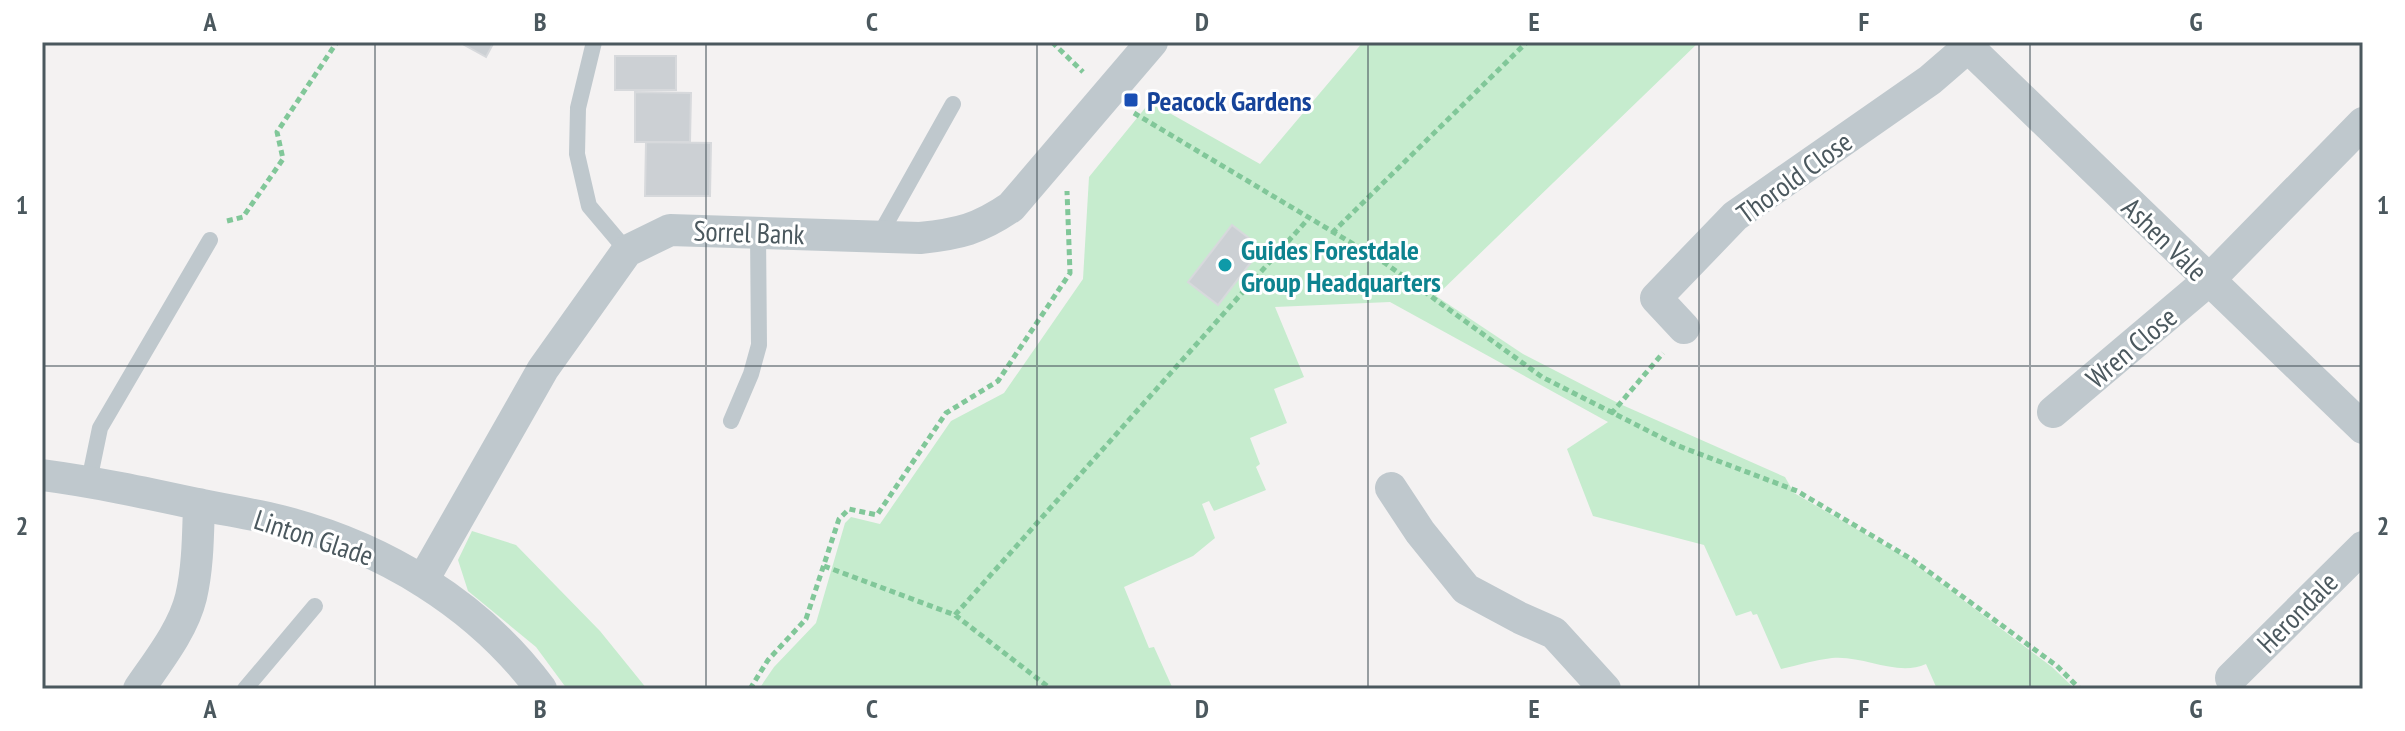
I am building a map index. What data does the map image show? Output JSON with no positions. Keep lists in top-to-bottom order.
{
  "streets": {
    "street": [
      "Thorold Close",
      "Sorrel Bank",
      "Ashen Vale",
      "Wren Close",
      "Linton Glade",
      "Herondale"
    ]
  },
  "crossings": [
    ["Thorold Close", "Ashen Vale"],
    ["Sorrel Bank", "Linton Glade"],
    ["Ashen Vale", "Wren Close"]
  ],
  "places": {
    "transit": ["Peacock Gardens"],
    "other": ["Guides Forestdale Group Headquarters"]
  },
  "grid": {
    "columns": [
      "A",
      "B",
      "C",
      "D",
      "E",
      "F",
      "G"
    ],
    "rows": ["1", "2"]
  }
}
